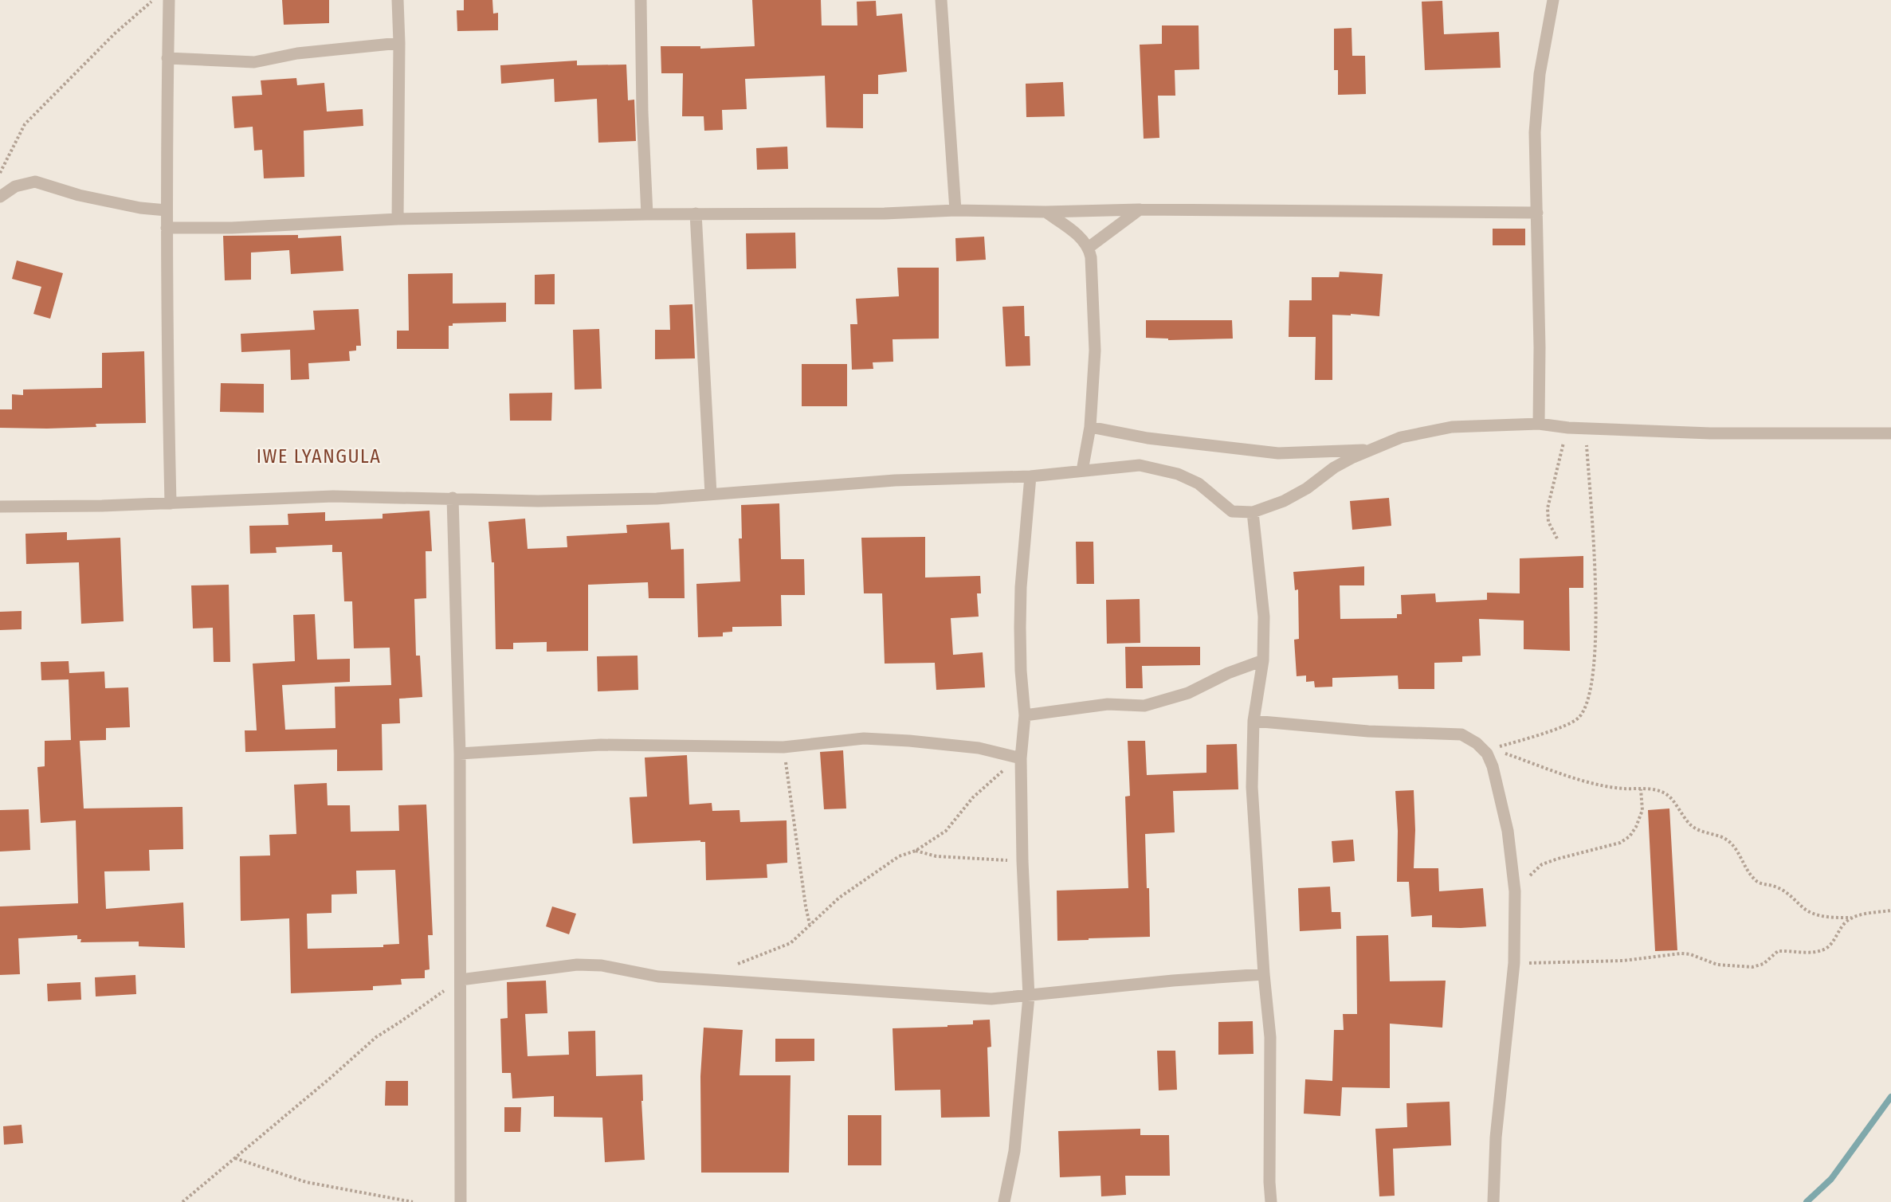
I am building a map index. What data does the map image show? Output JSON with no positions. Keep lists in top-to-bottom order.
{
  "districts": ["IWE LYANGULA"]
}
